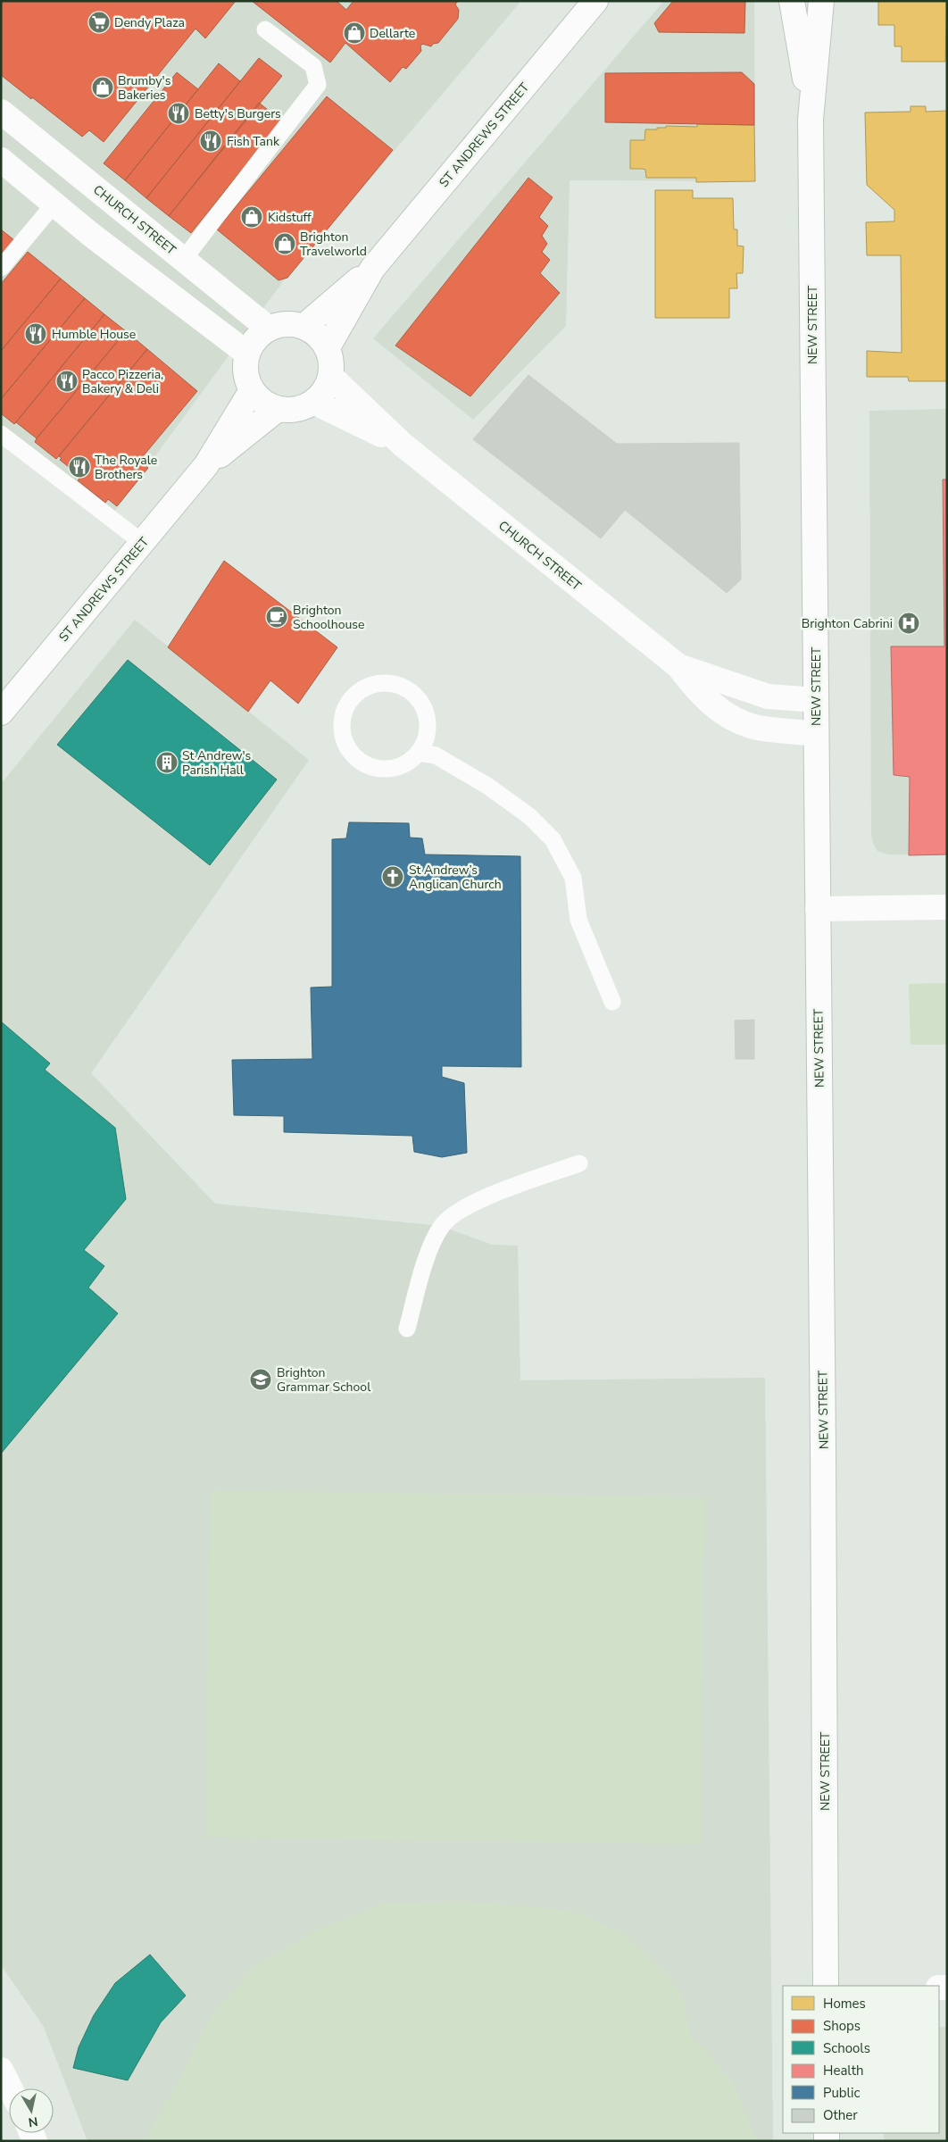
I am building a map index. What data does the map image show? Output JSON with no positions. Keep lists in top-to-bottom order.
{
  "streets": {
    "street": ["ST ANDREWS STREET", "CHURCH STREET", "NEW STREET"]
  },
  "crossings": [
    ["ST ANDREWS STREET", "CHURCH STREET"],
    ["CHURCH STREET", "NEW STREET"]
  ],
  "places": {
    "supermarket": ["Dendy Plaza"],
    "shop": [
      "Dellarte",
      "Brumby's Bakeries",
      "Kidstuff",
      "Brighton Travelworld"
    ],
    "restaurant": [
      "Betty's Burgers",
      "Fish Tank",
      "Humble House",
      "Pacco Pizzeria, Bakery & Deli",
      "The Royale Brothers"
    ],
    "cafe": ["Brighton Schoolhouse"],
    "hospital": ["Brighton Cabrini"],
    "building": ["St Andrew's Parish Hall"],
    "church": ["St Andrew’s Anglican Church"],
    "school or university": ["Brighton Grammar School"]
  },
  "legend": [
    "Homes",
    "Shops",
    "Schools",
    "Health",
    "Public",
    "Other"
  ],
  "north": "bottom"
}
